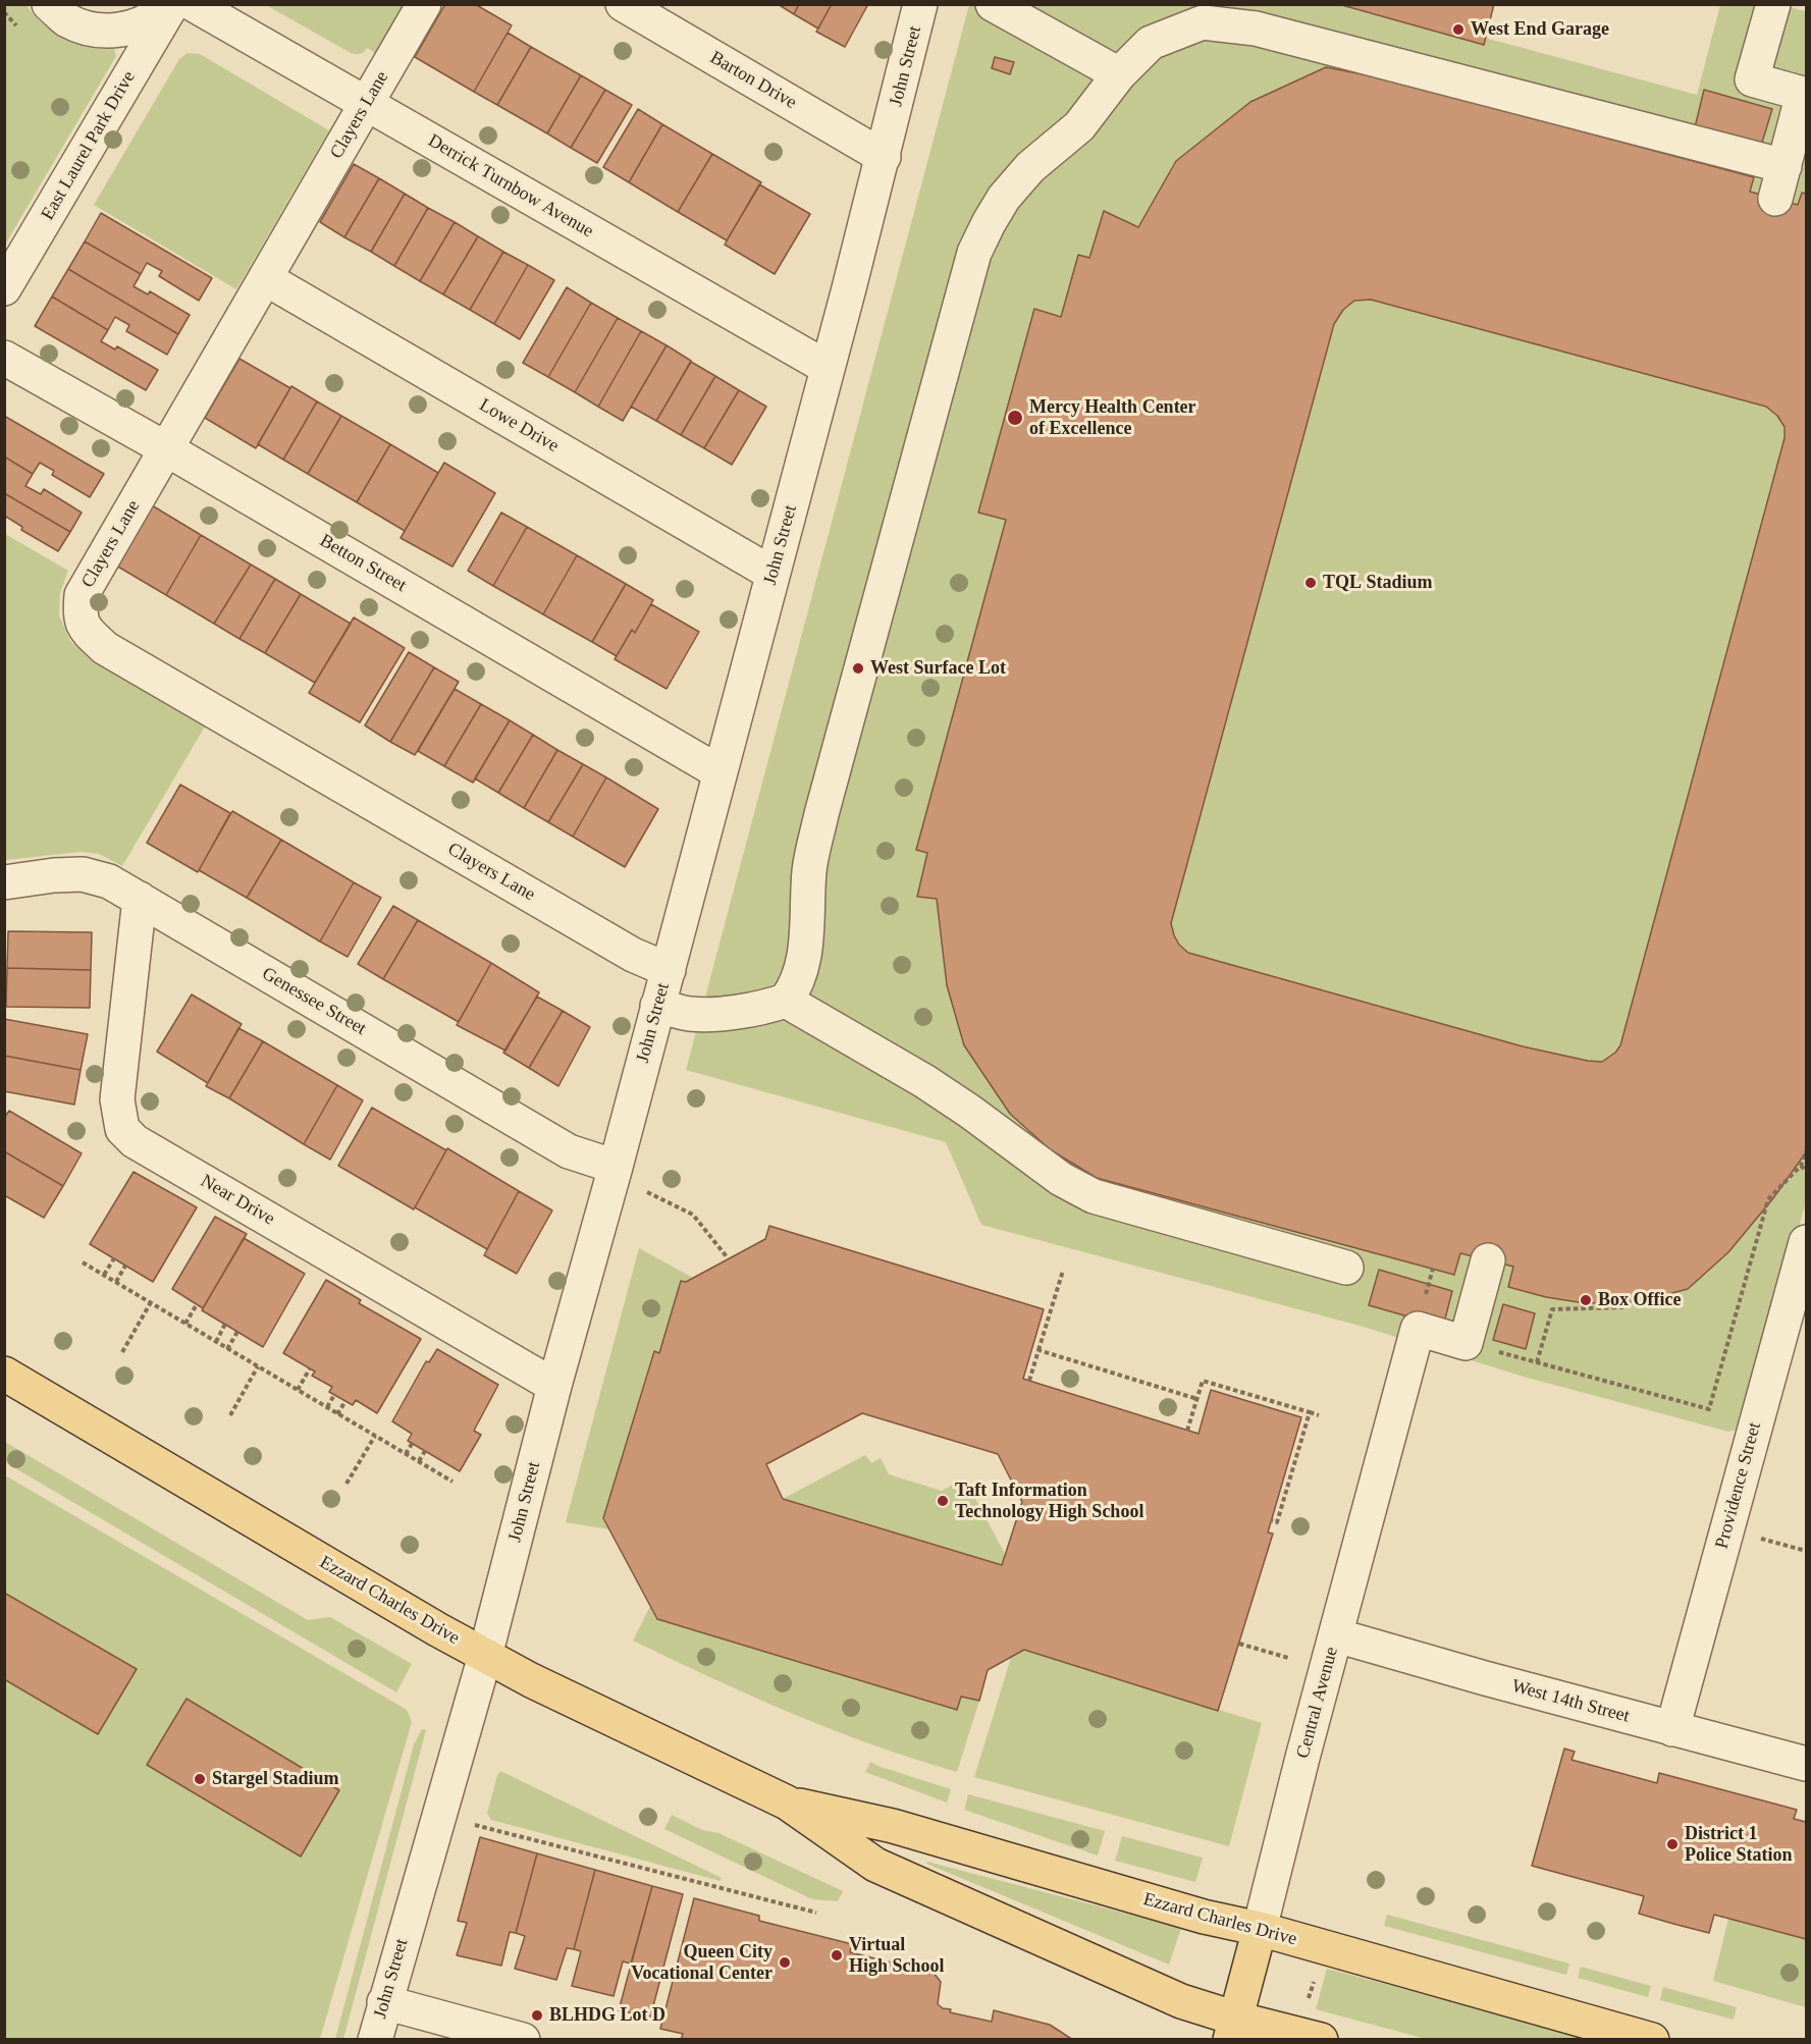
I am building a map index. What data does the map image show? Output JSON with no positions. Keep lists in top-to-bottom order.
{
  "streets": {
    "main road": ["Ezzard Charles Drive", "Central Avenue"],
    "street": [
      "John Street",
      "Barton Drive",
      "Clayers Lane",
      "East Laurel Park Drive",
      "Derrick Turnbow Avenue",
      "Lowe Drive",
      "Betton Street",
      "Genessee Street",
      "Near Drive",
      "Providence Street",
      "West 14th Street"
    ]
  },
  "crossings": [
    ["John Street", "Barton Drive"],
    ["John Street", "Clayers Lane"],
    ["John Street", "Derrick Turnbow Avenue"],
    ["John Street", "Lowe Drive"],
    ["John Street", "Betton Street"],
    ["John Street", "Genessee Street"],
    ["John Street", "Near Drive"],
    ["John Street", "Ezzard Charles Drive"],
    ["Clayers Lane", "Derrick Turnbow Avenue"],
    ["Clayers Lane", "Lowe Drive"],
    ["Clayers Lane", "Betton Street"],
    ["Genessee Street", "Near Drive"],
    ["Providence Street", "West 14th Street"],
    ["Ezzard Charles Drive", "Central Avenue"],
    ["West 14th Street", "Central Avenue"]
  ],
  "places": [
    "West End Garage",
    "Mercy Health Center of Excellence",
    "TQL Stadium",
    "West Surface Lot",
    "Box Office",
    "Taft Information Technology High School",
    "Stargel Stadium",
    "District 1 Police Station",
    "Virtual High School",
    "Queen City Vocational Center",
    "BLHDG Lot D"
  ]
}
